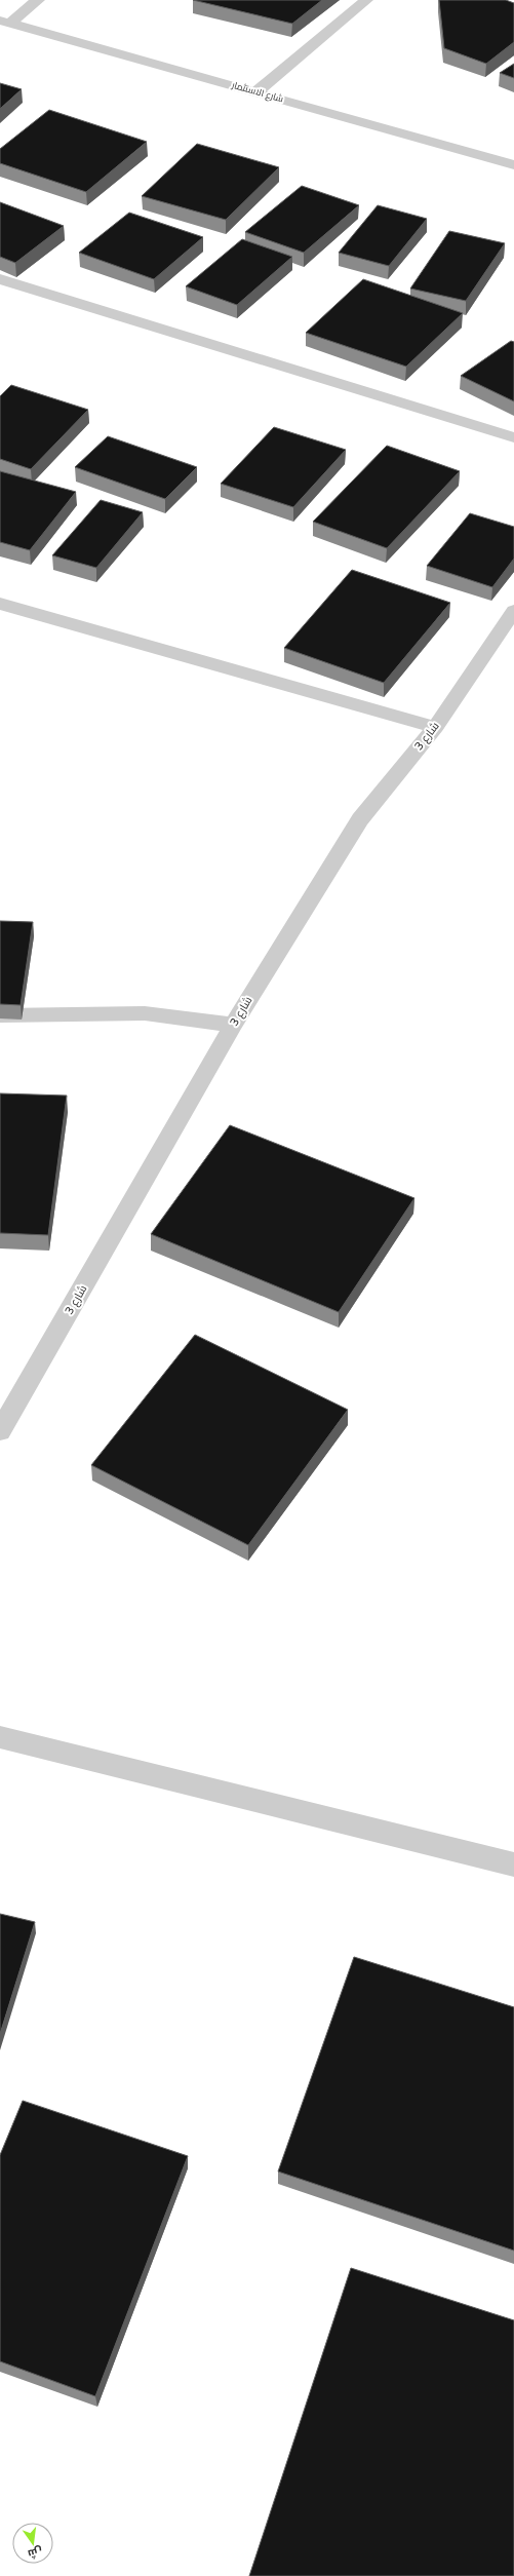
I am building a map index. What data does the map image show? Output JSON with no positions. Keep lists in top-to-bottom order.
{
  "streets": {
    "street": ["شارع الاستثمار", "شارع 3"]
  },
  "north": "bottom"
}
